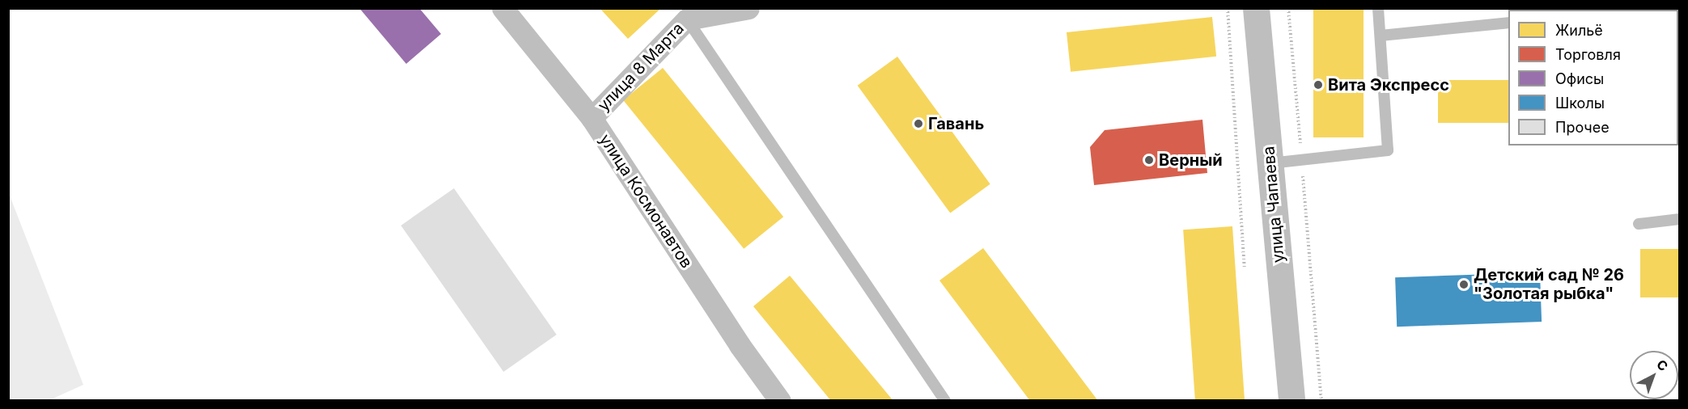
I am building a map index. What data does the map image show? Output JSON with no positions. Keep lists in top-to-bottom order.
{
  "streets": {
    "street": ["улица 8 Марта", "улица Космонавтов", "улица Чапаева"]
  },
  "crossings": [
    ["улица 8 Марта", "улица Космонавтов"]
  ],
  "places": [
    "Вита Экспресс",
    "Гавань",
    "Верный",
    "Детский сад № 26 \"Золотая рыбка\""
  ],
  "legend": [
    "Жильё",
    "Торговля",
    "Офисы",
    "Школы",
    "Прочее"
  ],
  "north": "top right"
}
